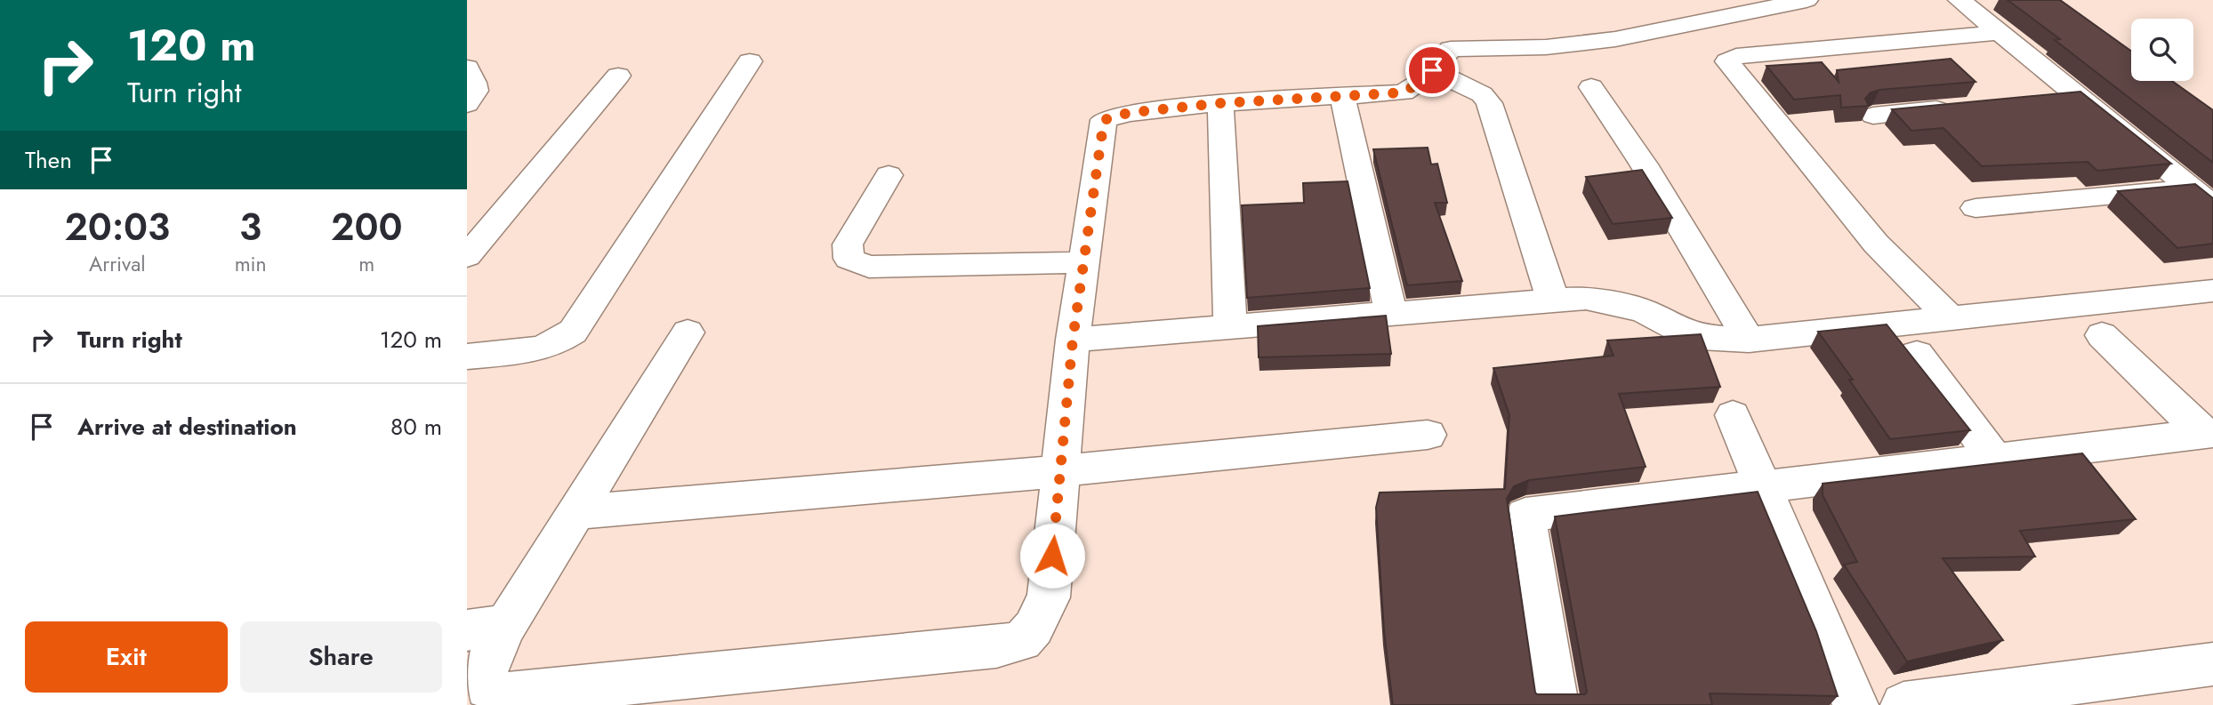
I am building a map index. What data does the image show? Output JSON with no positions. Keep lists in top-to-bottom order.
{
  "page": {
    "turn": ["120 m", "Turn right"],
    "then": "Then",
    "eta": [
      "20:03",
      "Arrival",
      "3",
      "min",
      "200",
      "m"
    ],
    "list": [
      {
        "name": "Turn right",
        "value": "120 m"
      },
      {
        "name": "Arrive at destination",
        "value": "80 m"
      }
    ],
    "buttons": ["Exit", "Share"]
  }
}
